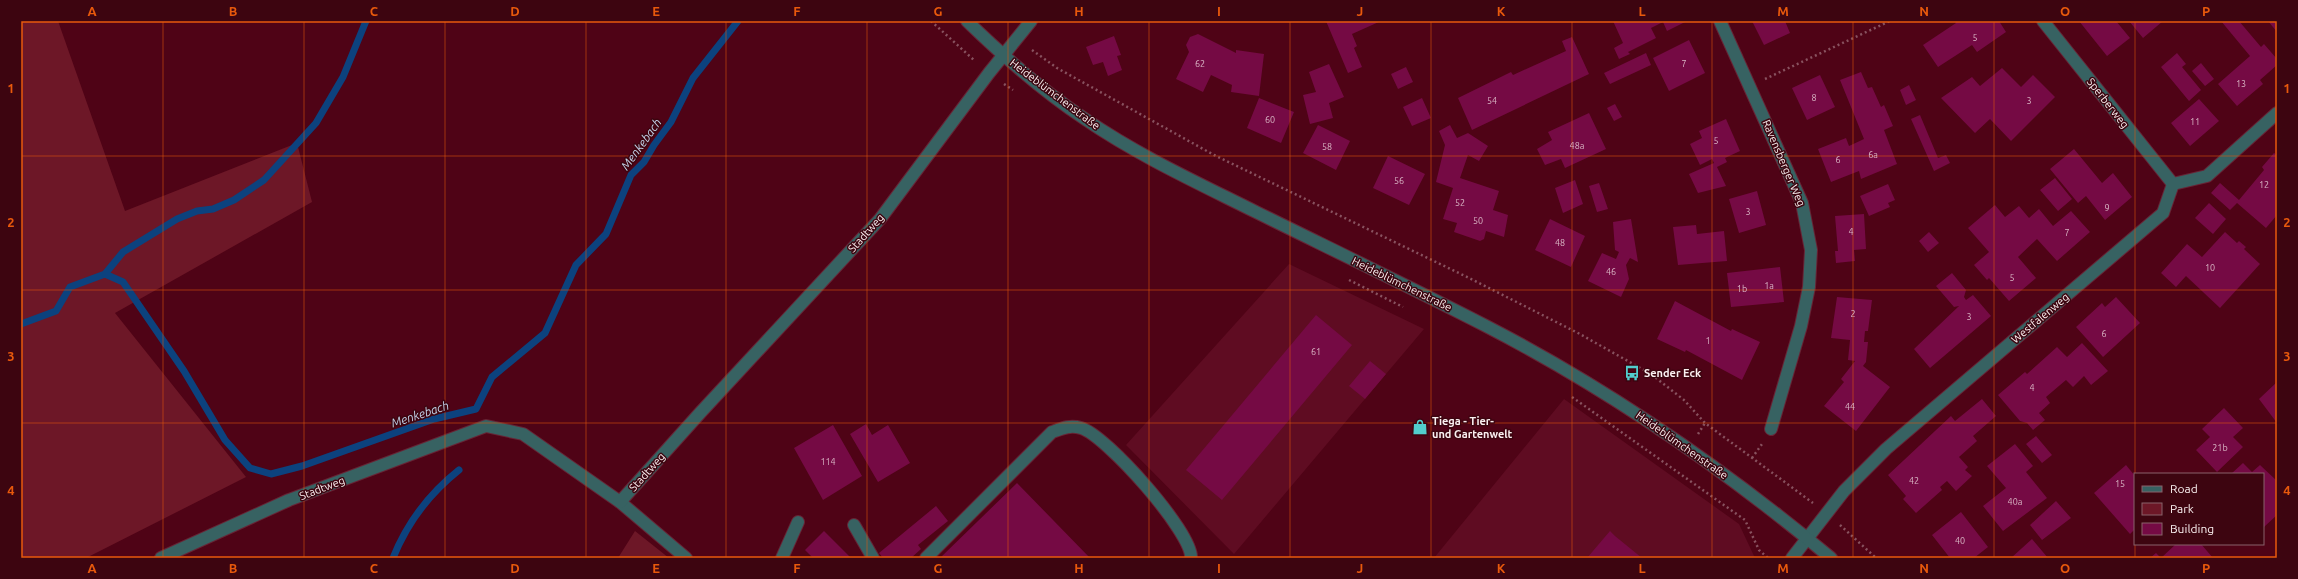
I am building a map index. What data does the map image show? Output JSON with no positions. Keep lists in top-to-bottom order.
{
  "streets": {
    "street": [
      "Heideblümchenstraße",
      "Sperberweg",
      "Ravensberger Weg",
      "Stadtweg",
      "Westfalenweg"
    ]
  },
  "crossings": [
    ["Heideblümchenstraße", "Stadtweg"],
    ["Heideblümchenstraße", "Westfalenweg"],
    ["Sperberweg", "Westfalenweg"]
  ],
  "water": ["Menkebach"],
  "places": {
    "bus stop": ["Sender Eck"],
    "shop": ["Tiega - Tier- und Gartenwelt"]
  },
  "house_numbers": [
    "5",
    "62",
    "7",
    "13",
    "8",
    "54",
    "3",
    "60",
    "11",
    "5",
    "48a",
    "58",
    "6a",
    "6",
    "56",
    "12",
    "52",
    "9",
    "3",
    "50",
    "4",
    "7",
    "48",
    "10",
    "46",
    "5",
    "1a",
    "1b",
    "2",
    "3",
    "6",
    "1",
    "61",
    "4",
    "44",
    "21b",
    "114",
    "42",
    "15",
    "40a",
    "40"
  ],
  "legend": ["Road", "Park", "Building"],
  "grid": {
    "columns": [
      "A",
      "B",
      "C",
      "D",
      "E",
      "F",
      "G",
      "H",
      "I",
      "J",
      "K",
      "L",
      "M",
      "N",
      "O",
      "P"
    ],
    "rows": [
      "1",
      "2",
      "3",
      "4"
    ]
  }
}
